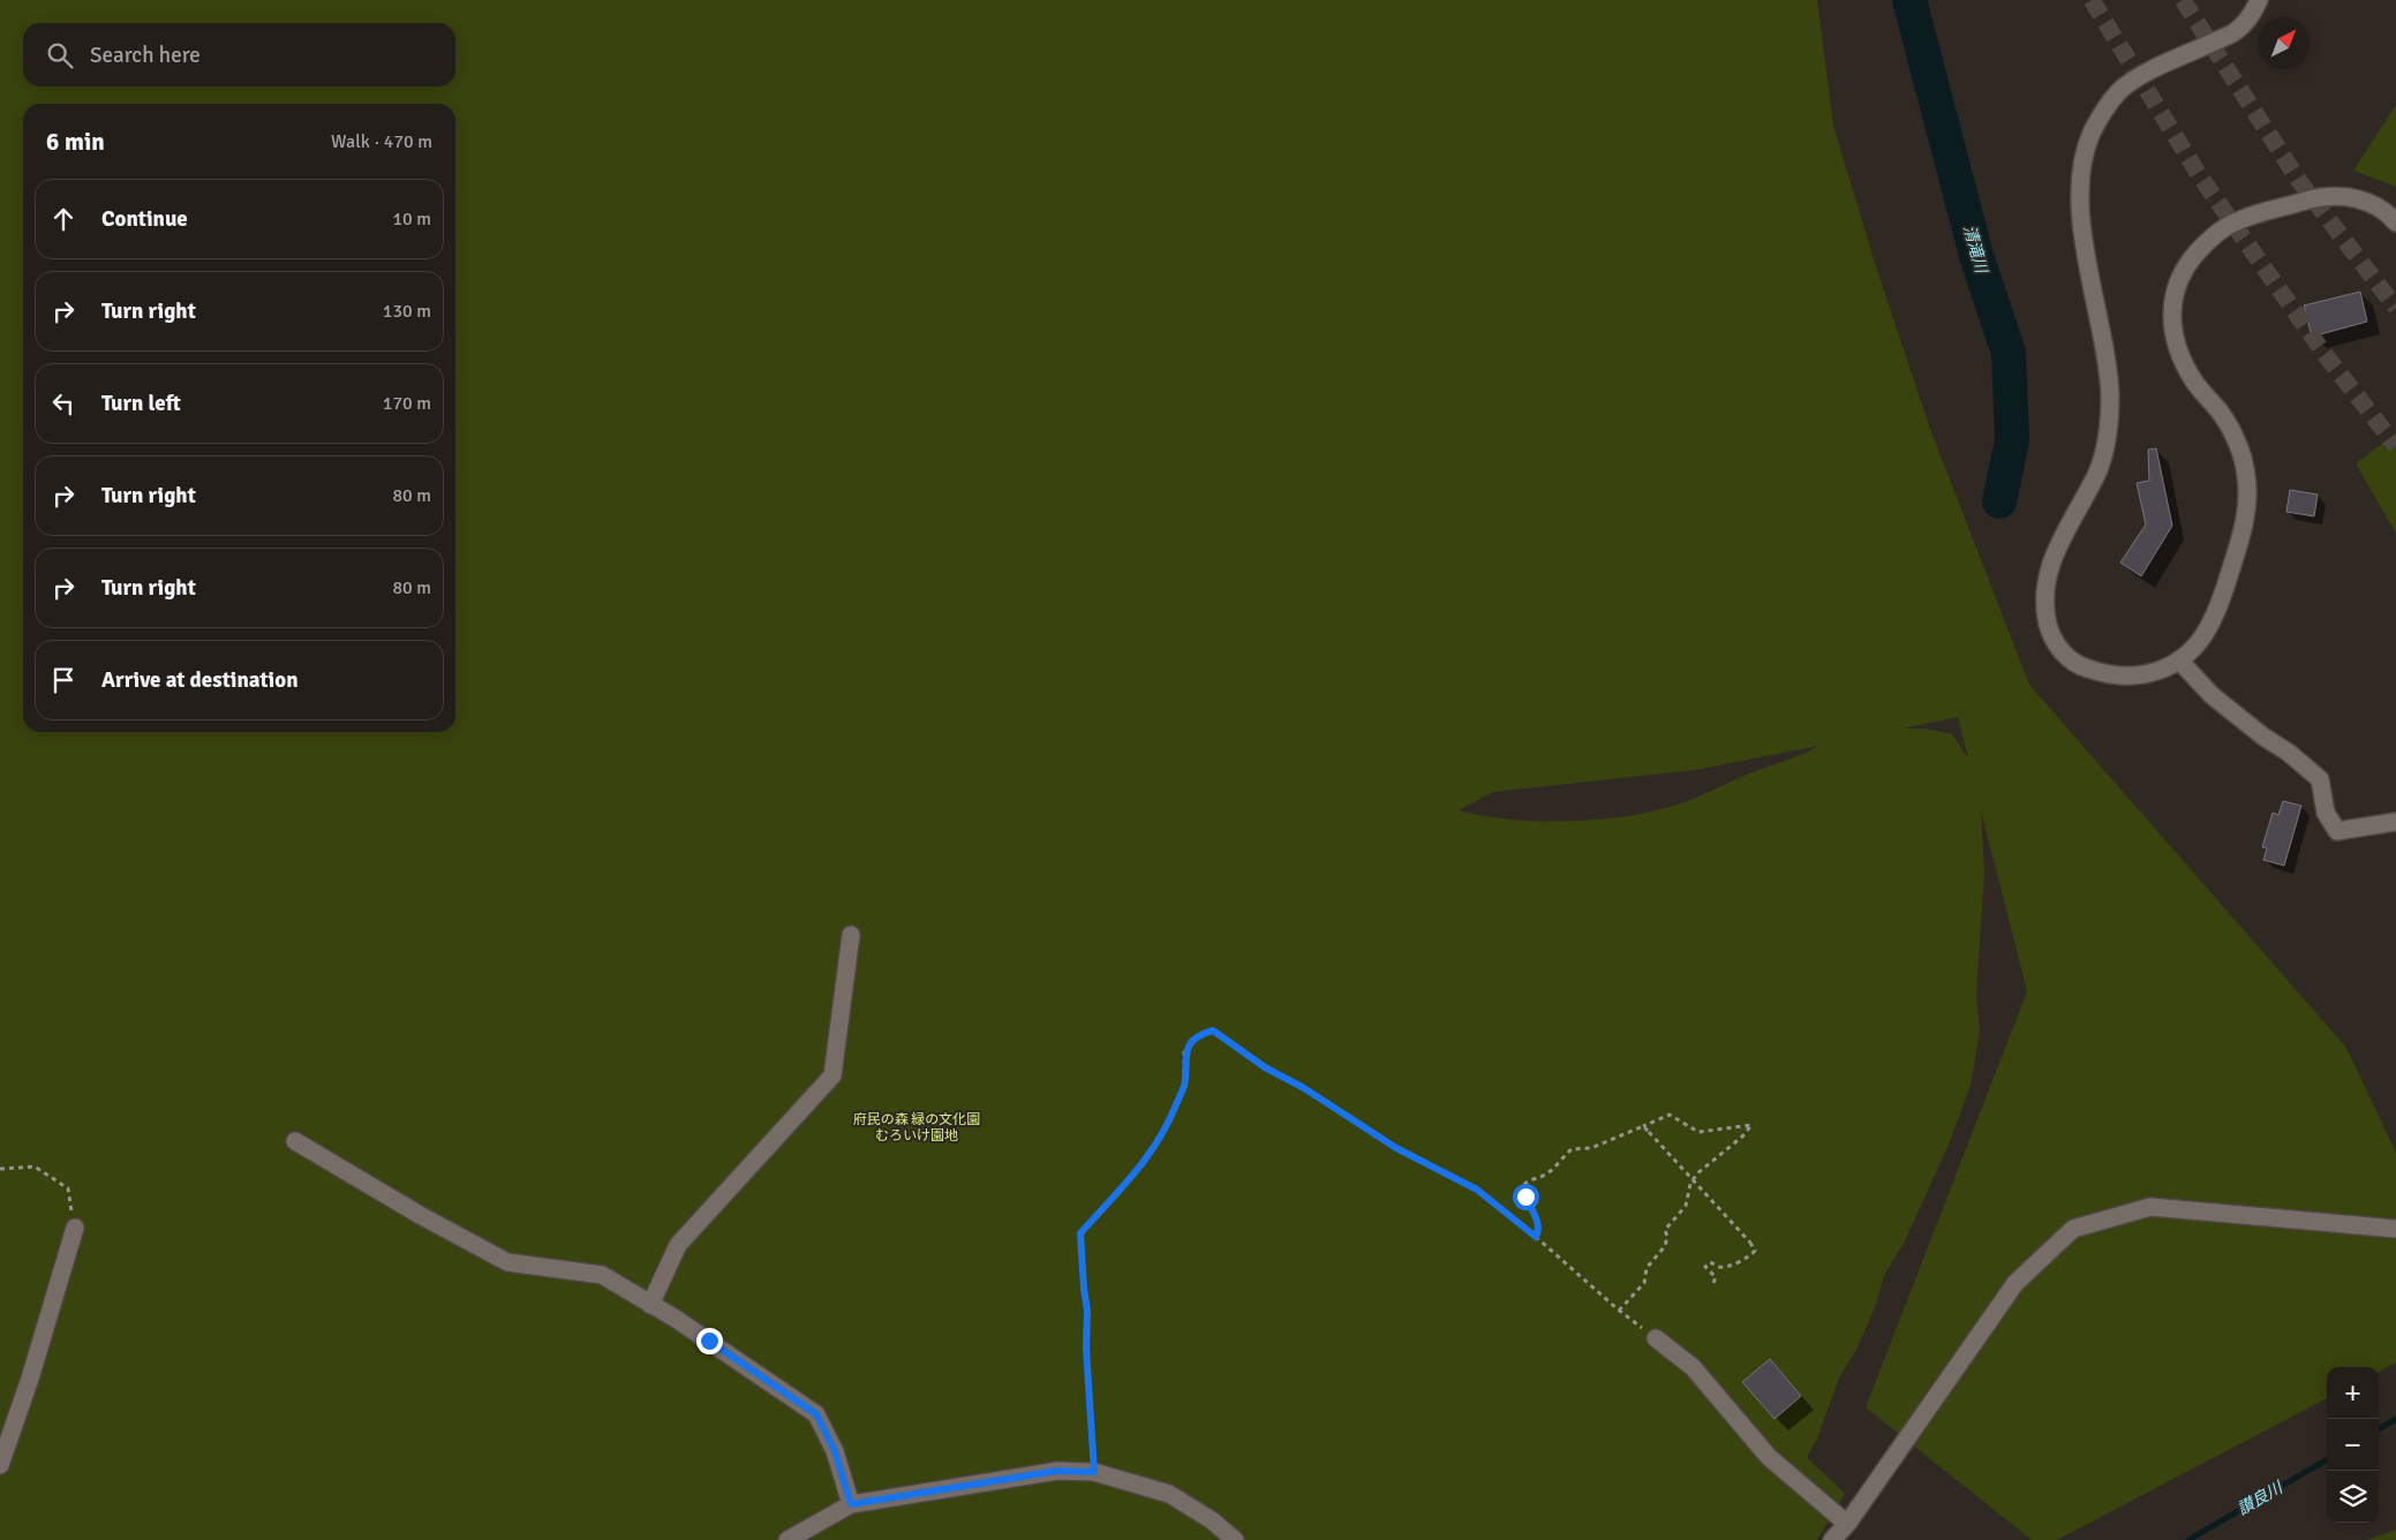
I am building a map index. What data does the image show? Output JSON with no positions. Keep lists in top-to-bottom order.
{
  "water": ["清滝川", "讃良川"],
  "parks": ["府民の森 緑の文化園 むろいけ園地"],
  "north": "top right",
  "page": {
    "search": "Search here",
    "heading": ["6 min", "Walk · 470 m"],
    "list": [
      ["Continue", "10 m"],
      ["Turn right", "130 m"],
      ["Turn left", "170 m"],
      ["Turn right", "80 m"],
      ["Turn right", "80 m"],
      "Arrive at destination"
    ],
    "map_buttons": ["+", "−"]
  }
}
